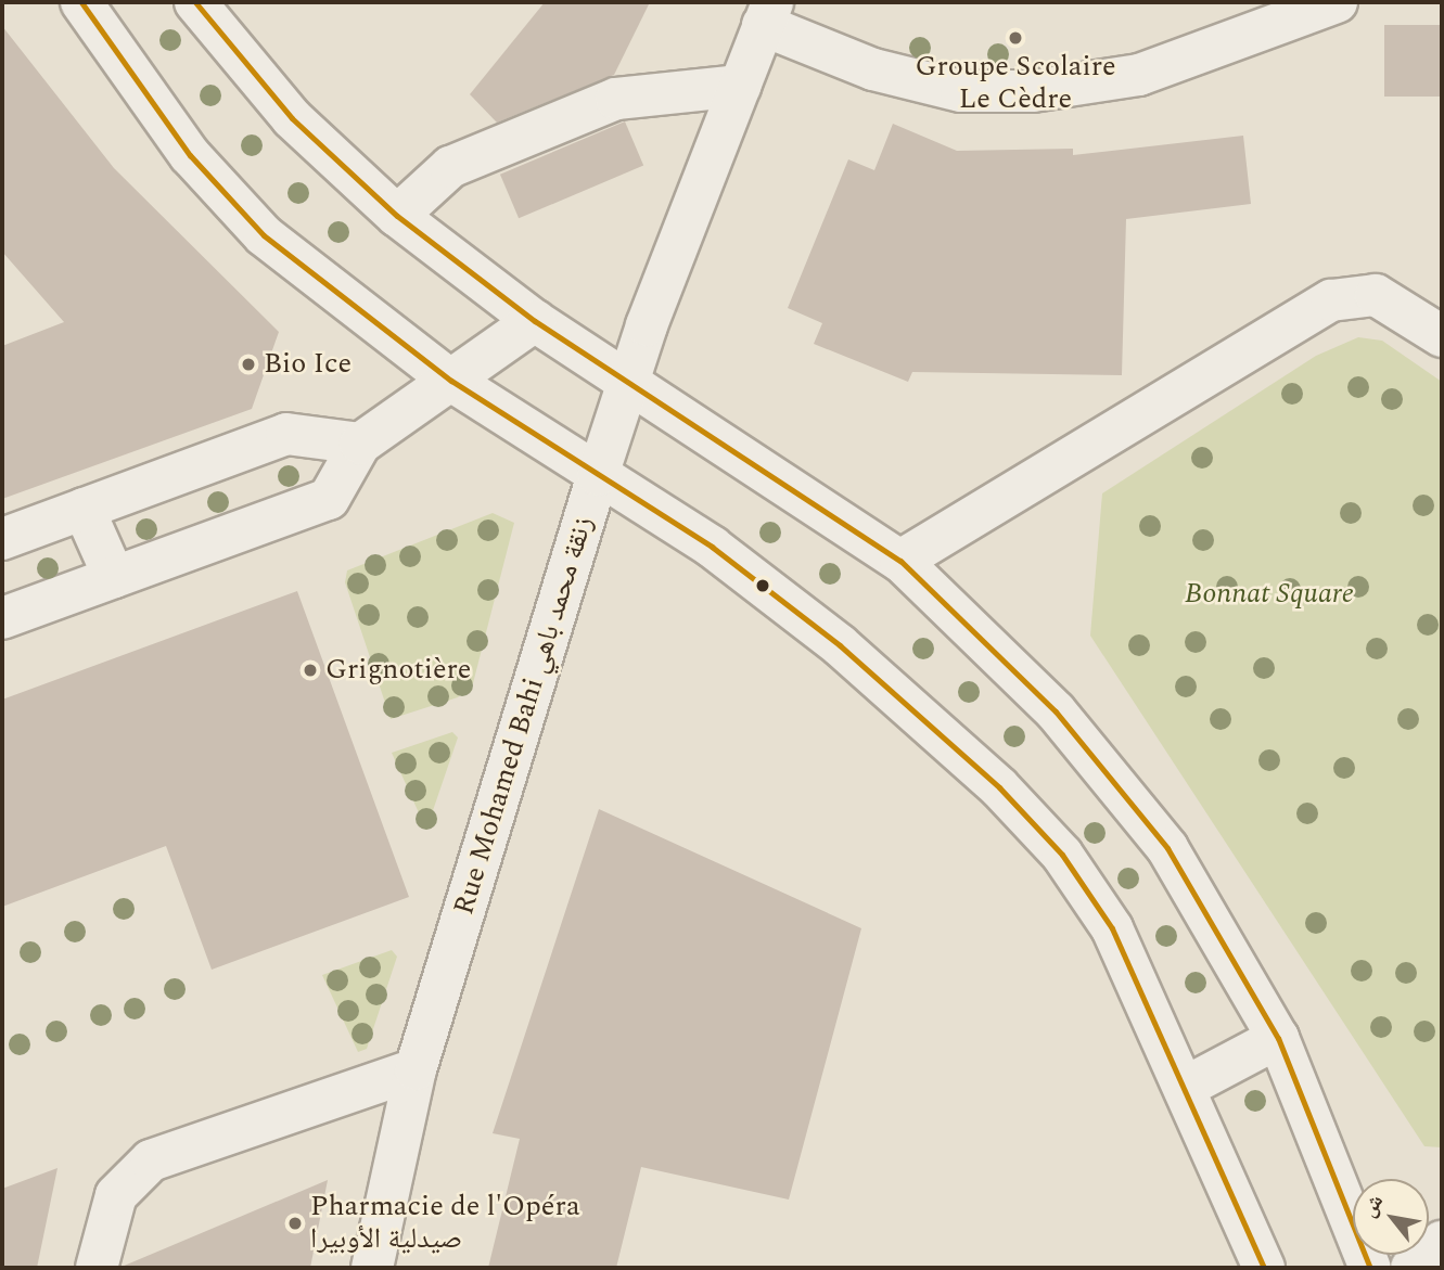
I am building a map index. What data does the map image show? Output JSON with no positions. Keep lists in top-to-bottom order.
{
  "streets": {
    "street": ["Rue Mohamed Bahi زنقة محمد باهي"]
  },
  "parks": ["Bonnat Square"],
  "places": [
    "Groupe Scolaire Le Cèdre",
    "Bio Ice",
    "Grignotière",
    "Pharmacie de l'Opéra صيدلية الأوبيرا"
  ],
  "north": "top left"
}
